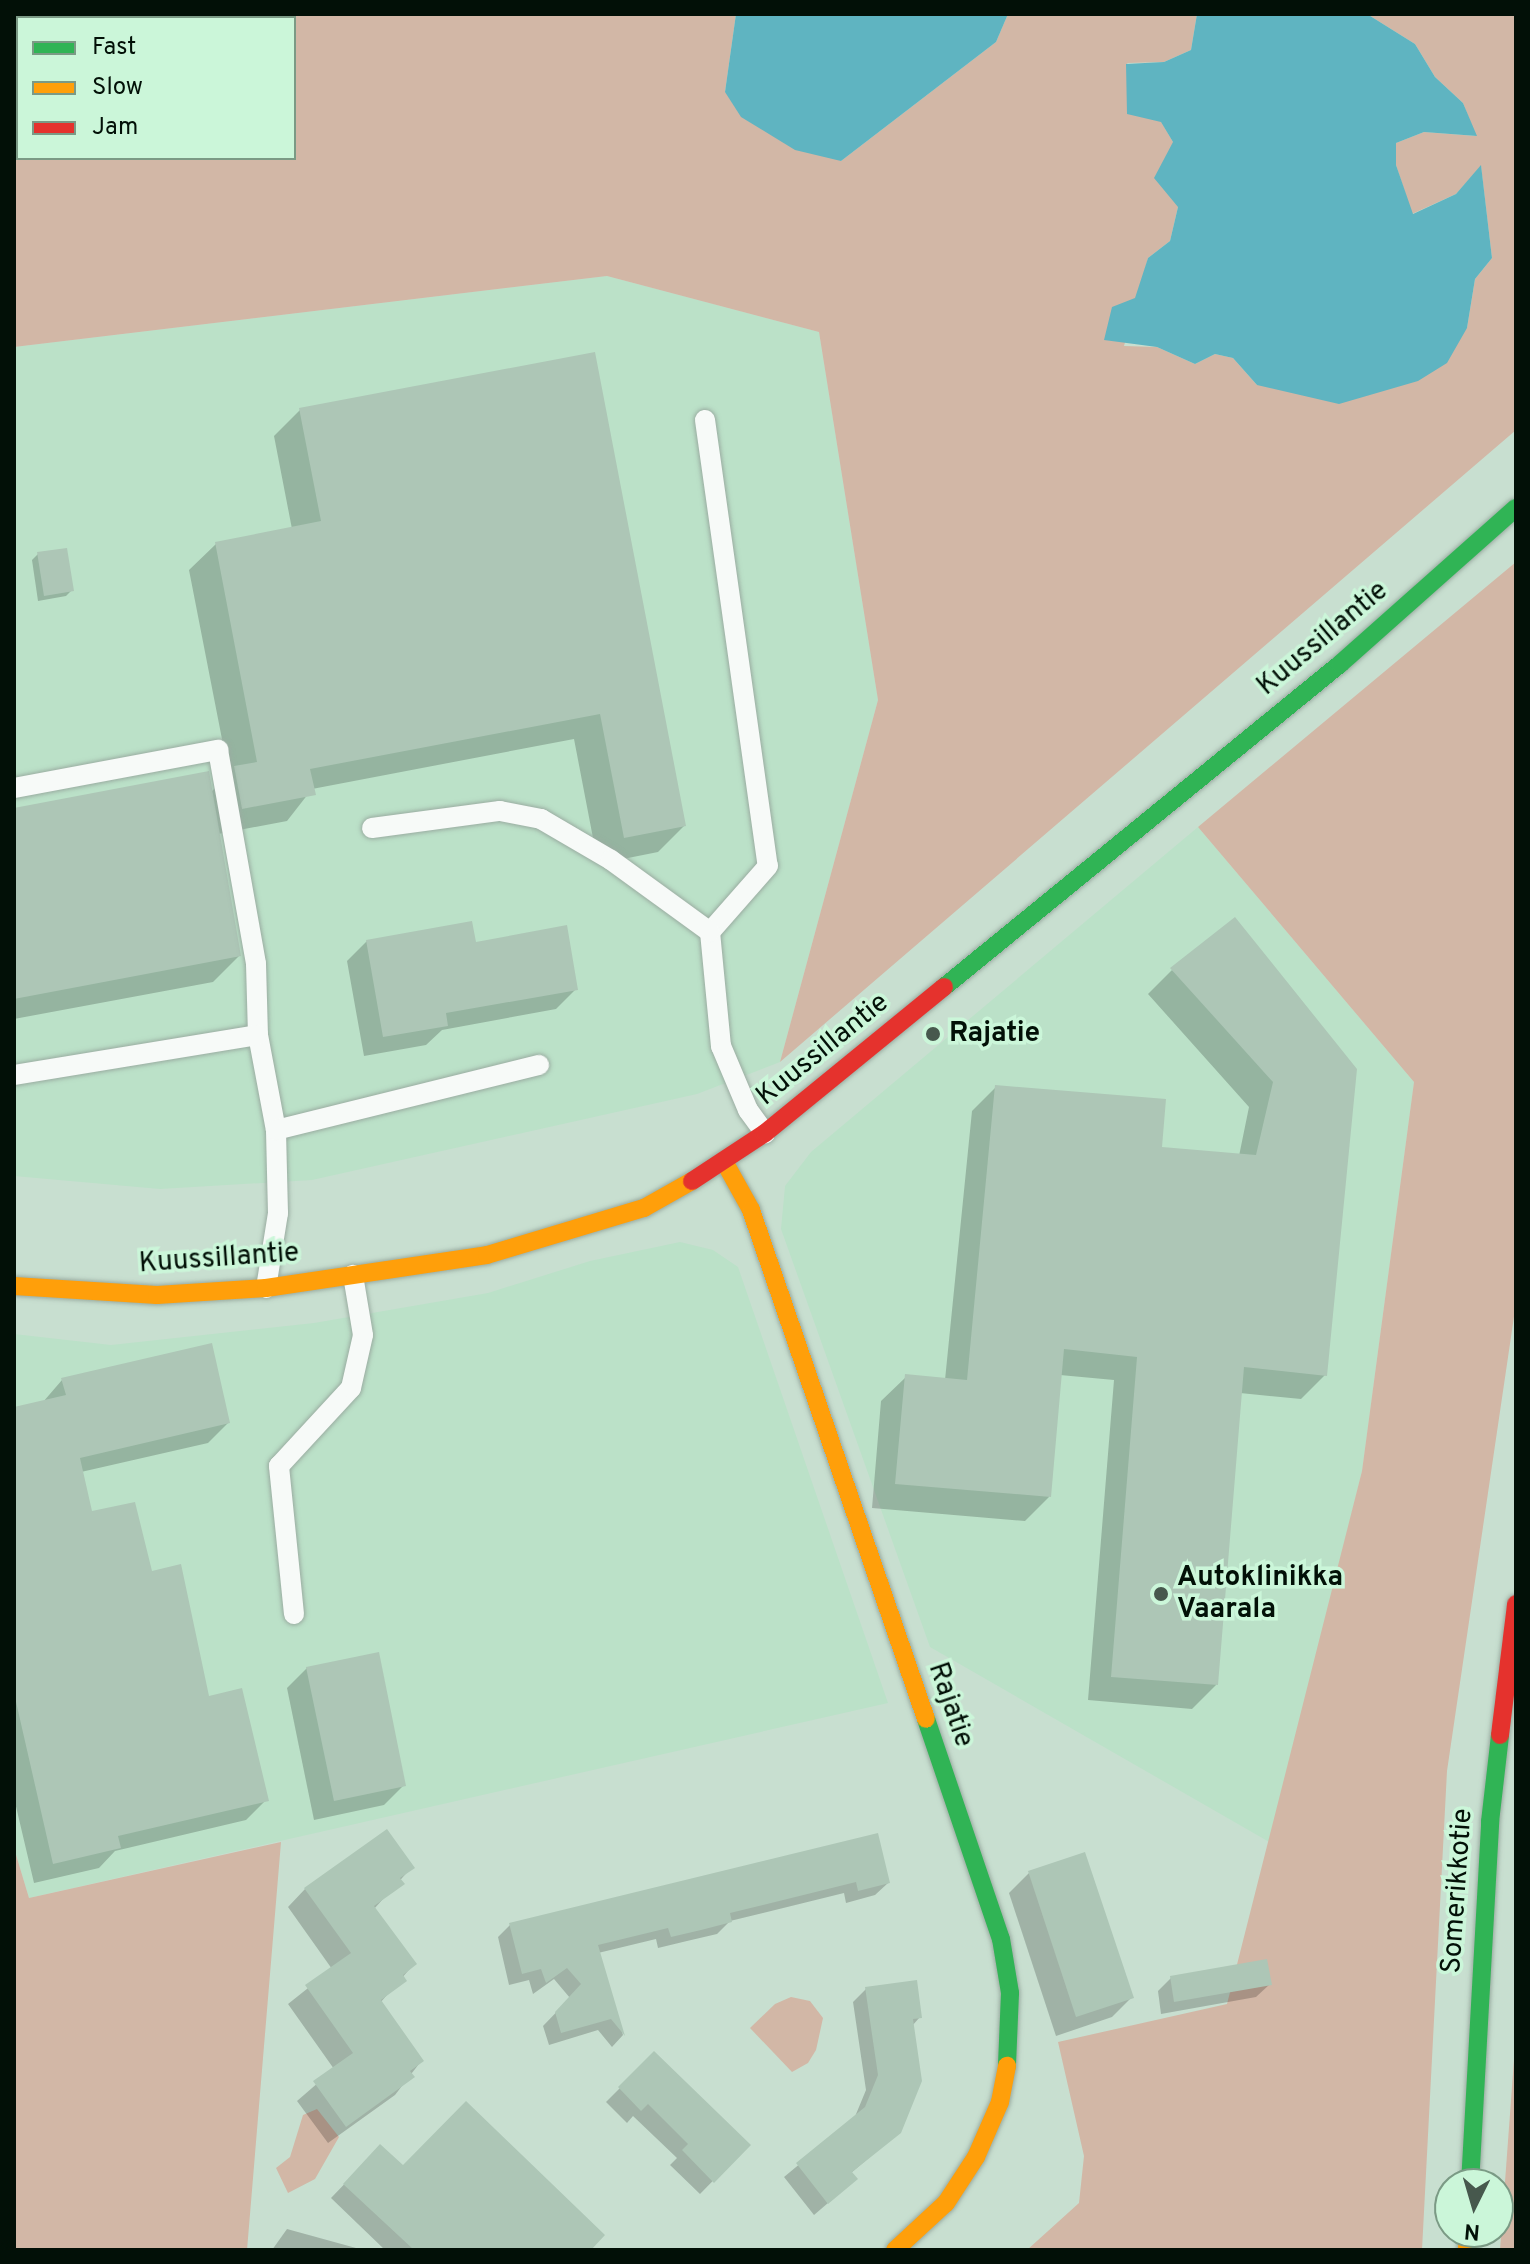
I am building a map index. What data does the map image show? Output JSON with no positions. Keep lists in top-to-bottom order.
{
  "streets": {
    "main road": ["Kuussillantie", "Rajatie", "Somerikkotie"]
  },
  "crossings": [
    ["Kuussillantie", "Rajatie"]
  ],
  "places": ["Rajatie", "Autoklinikka Vaarala"],
  "legend": ["Fast", "Slow", "Jam"],
  "north": "bottom"
}
